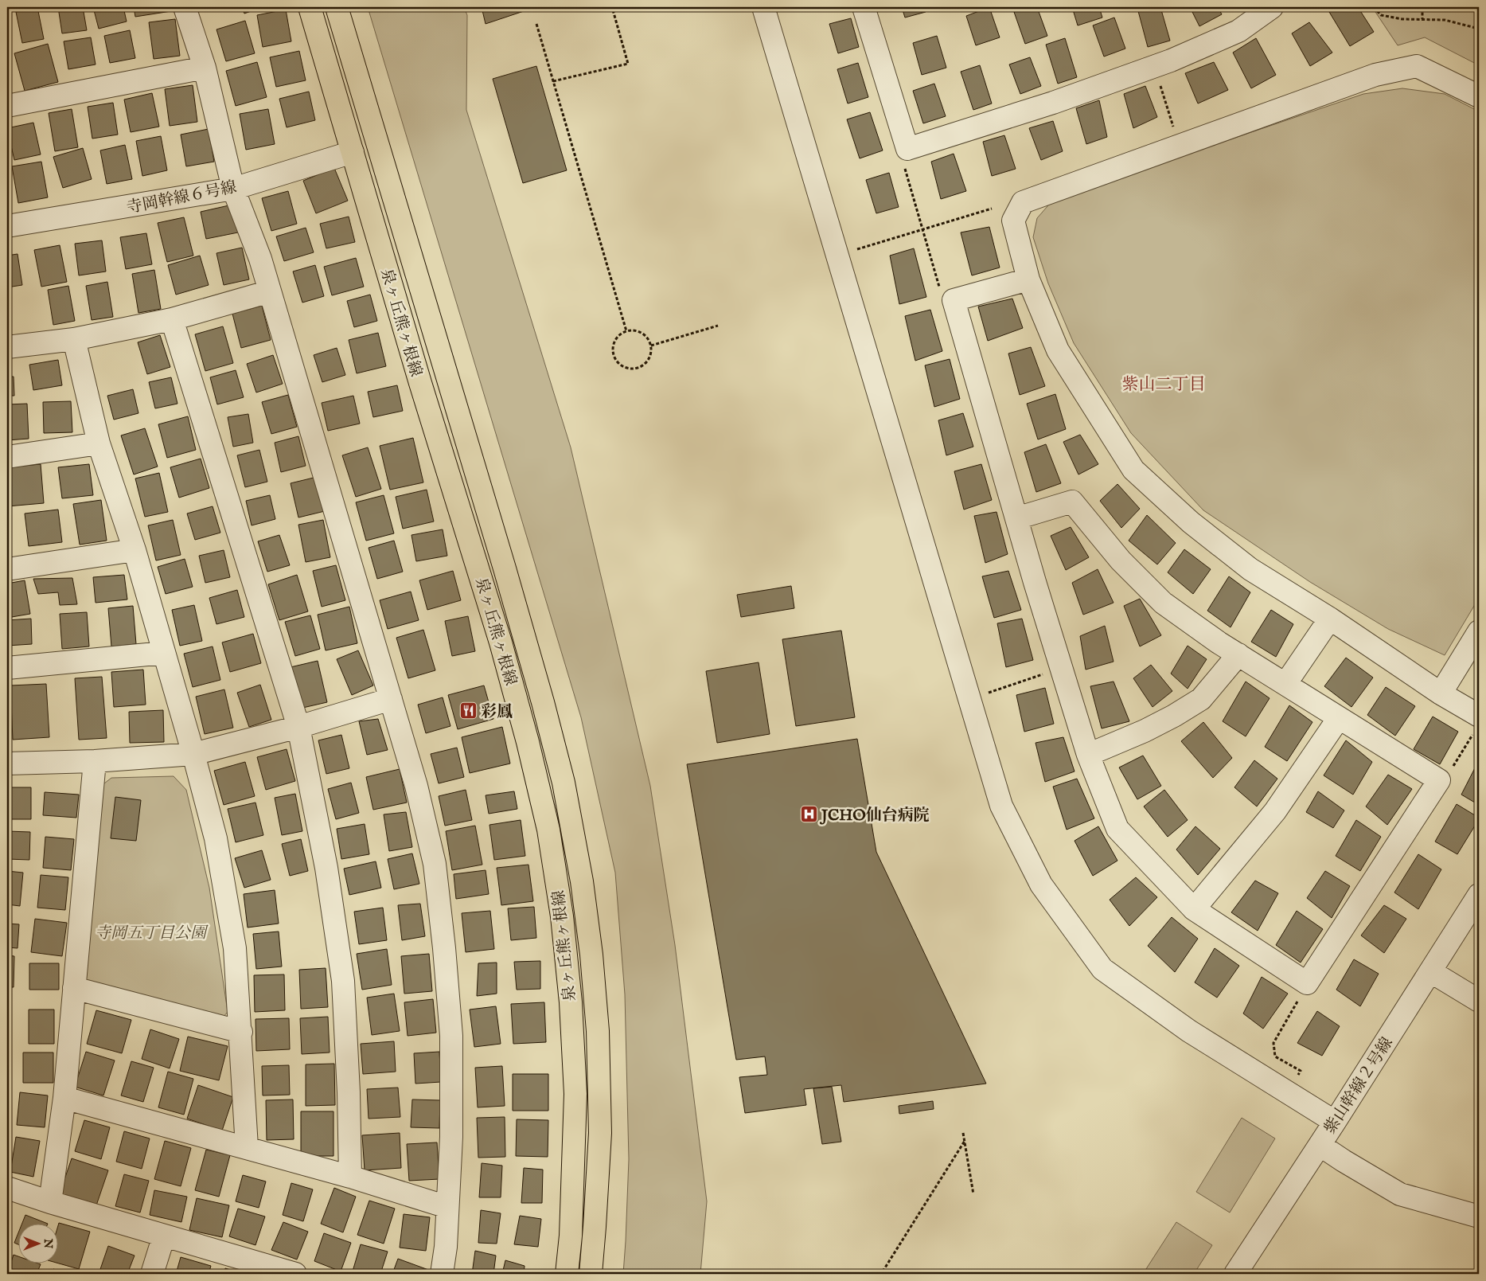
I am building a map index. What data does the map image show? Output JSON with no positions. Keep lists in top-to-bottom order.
{
  "streets": {
    "main road": ["泉ヶ丘熊ヶ根線"],
    "street": ["寺岡幹線６号線", "紫山幹線２号線"]
  },
  "crossings": [
    ["寺岡幹線６号線", "泉ヶ丘熊ヶ根線"]
  ],
  "districts": ["紫山二丁目"],
  "parks": ["寺岡五丁目公園"],
  "places": {
    "restaurant": ["彩鳳"],
    "hospital": ["JCHO仙台病院"]
  },
  "north": "right"
}
